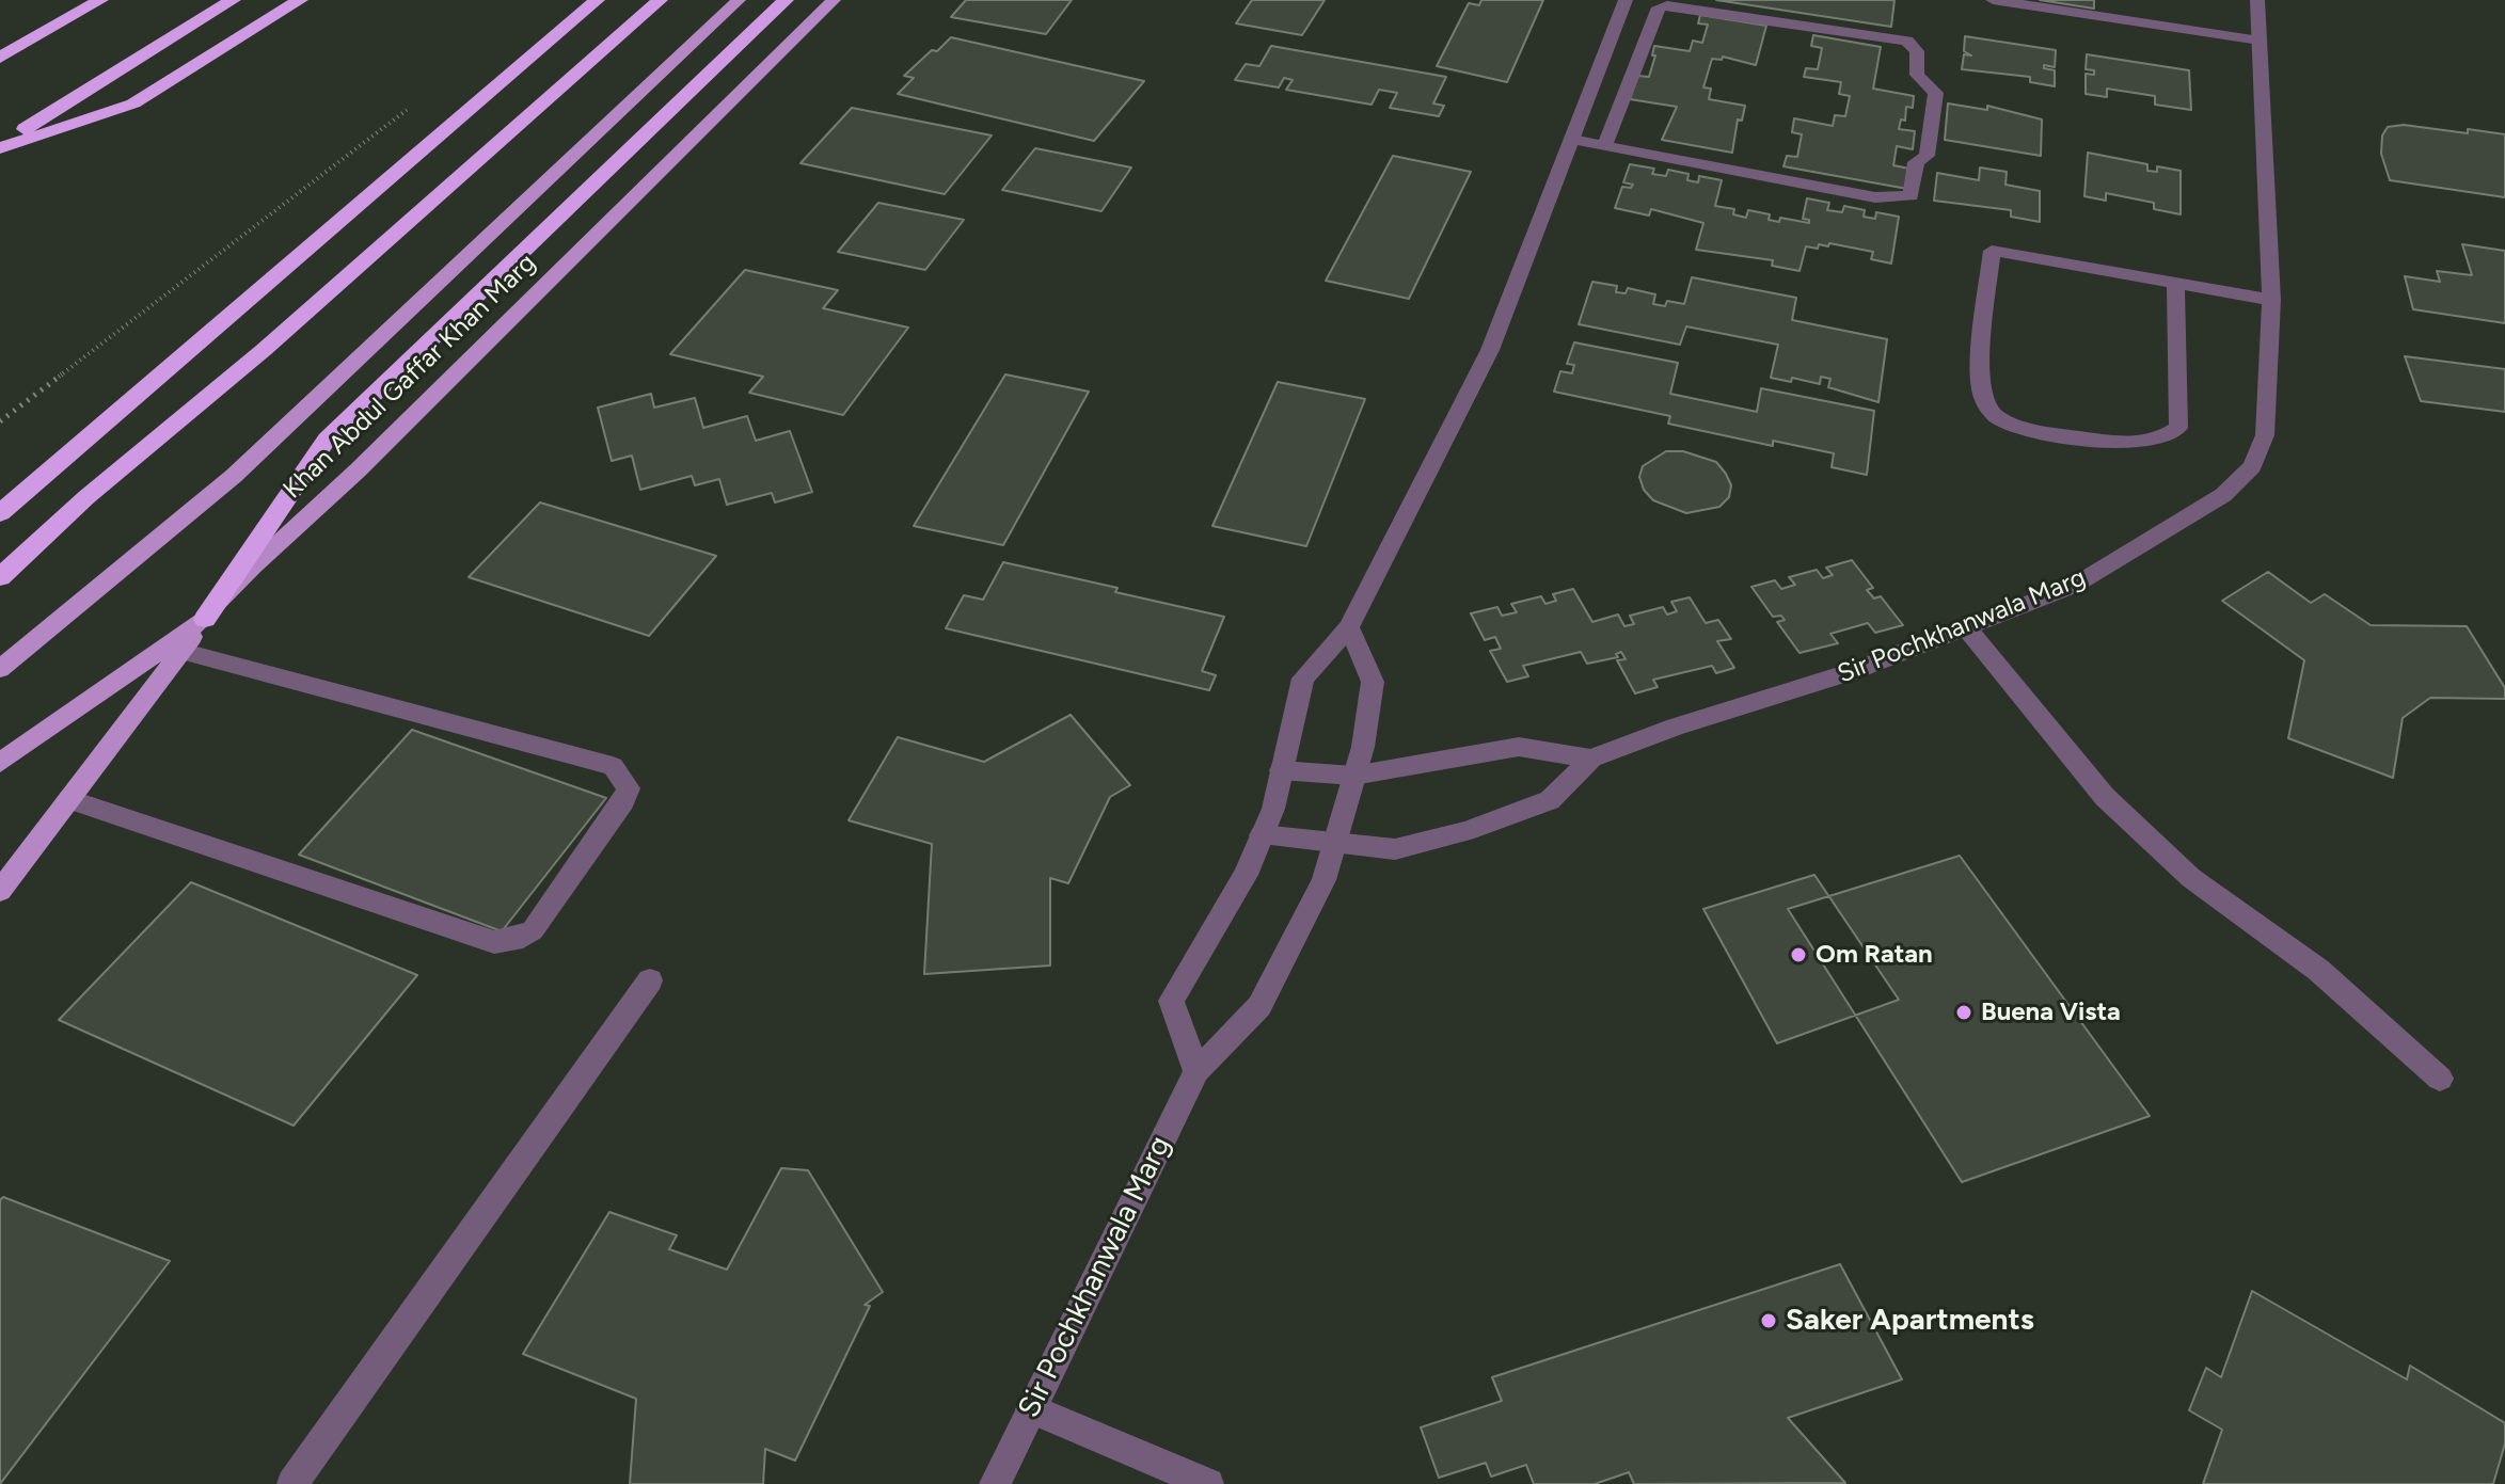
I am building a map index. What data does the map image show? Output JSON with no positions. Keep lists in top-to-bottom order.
{
  "streets": {
    "main road": ["Khan Abdul Gaffar Khan Marg"],
    "street": ["Sir Pochkhanwala Marg"]
  },
  "places": ["Om Ratan", "Buena Vista", "Saker Apartments"]
}
